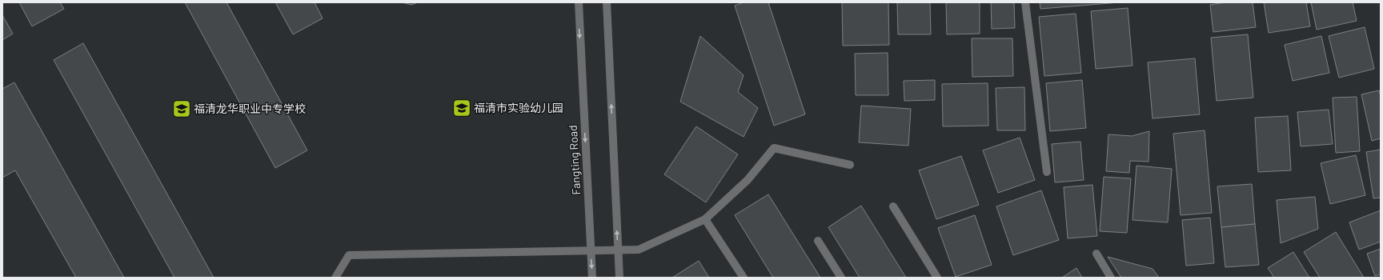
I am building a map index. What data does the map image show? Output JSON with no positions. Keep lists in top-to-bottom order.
{
  "streets": {
    "street": ["Fangting Road"]
  },
  "places": {
    "school or university": ["福清市实验幼儿园", "福清龙华职业中专学校"]
  }
}
